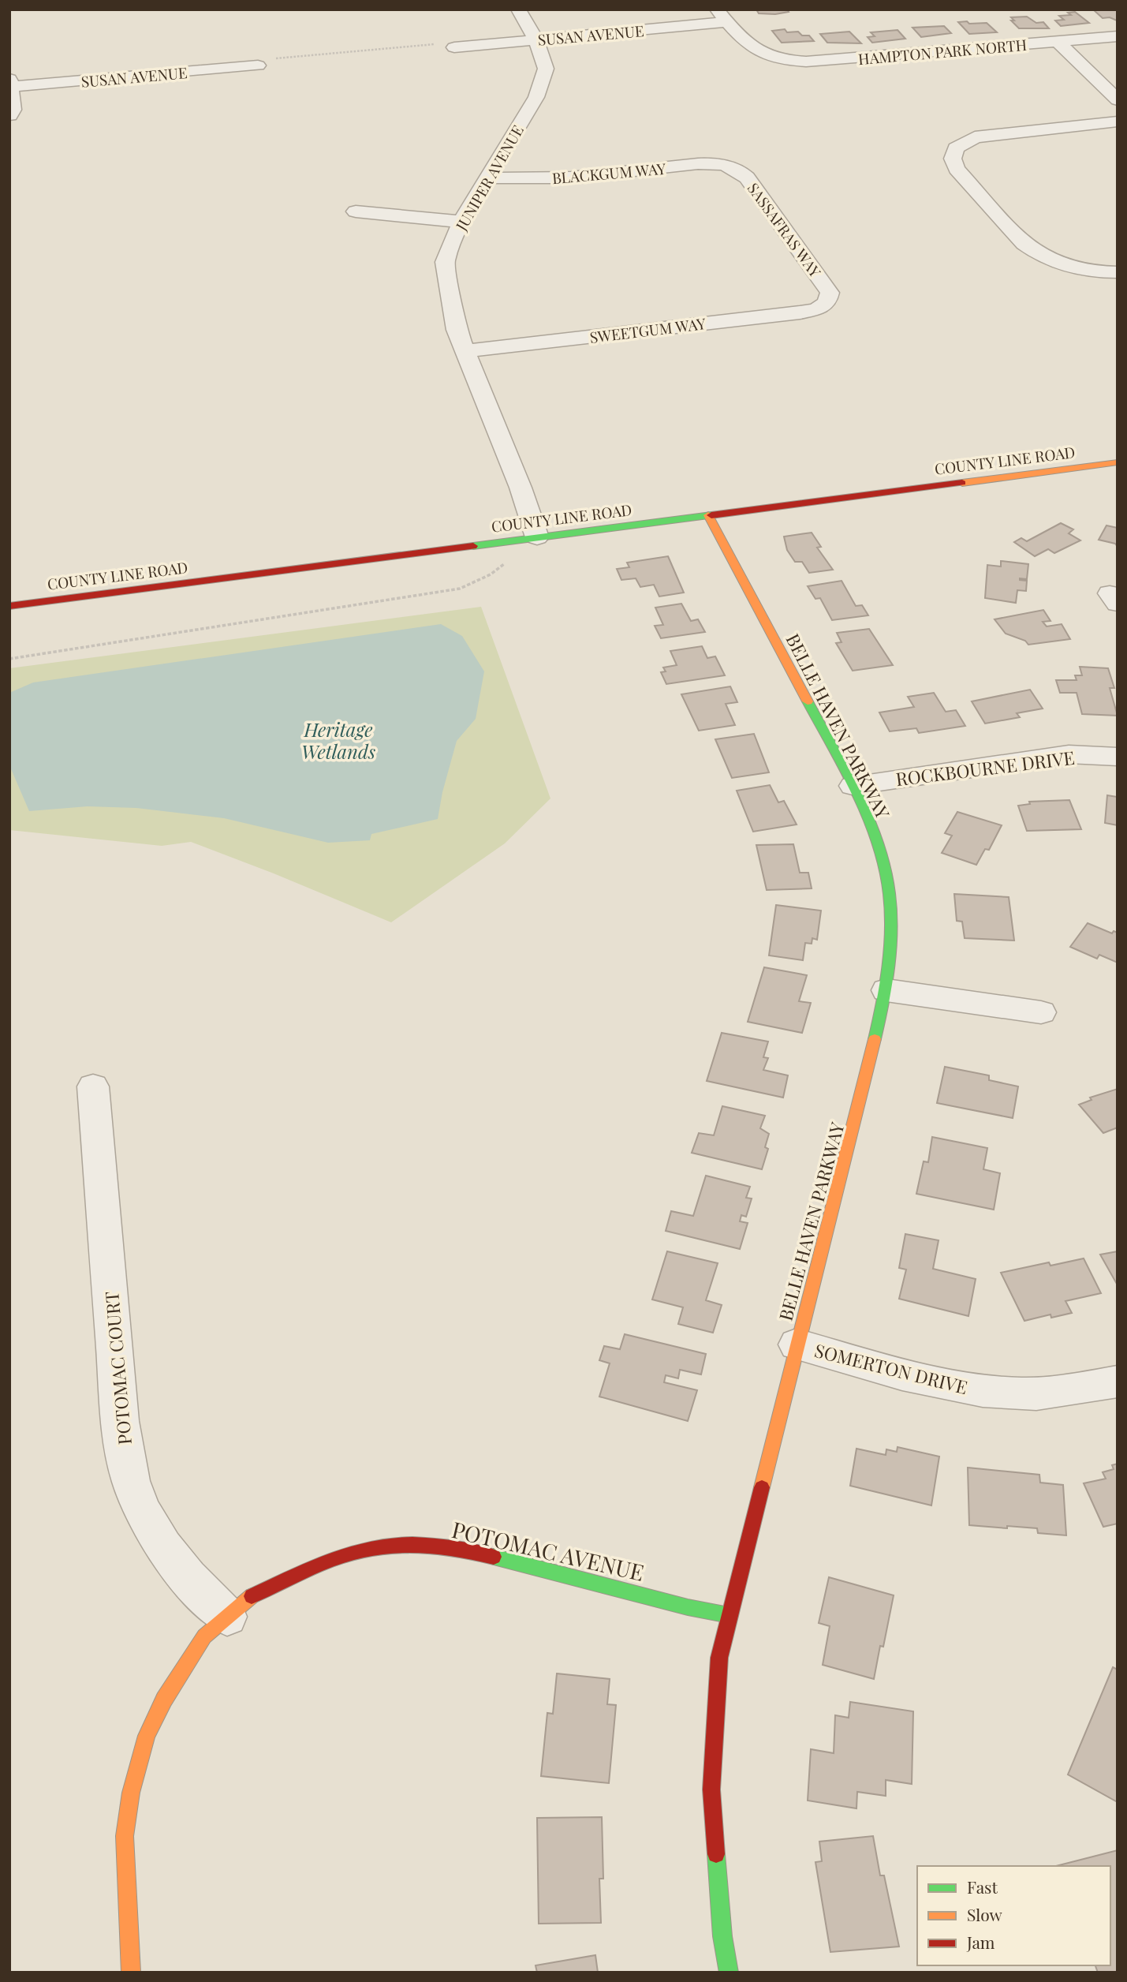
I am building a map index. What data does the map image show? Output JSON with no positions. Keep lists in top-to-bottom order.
{
  "streets": {
    "street": [
      "SUSAN AVENUE",
      "HAMPTON PARK NORTH",
      "BLACKGUM WAY",
      "JUNIPER AVENUE",
      "SASSAFRAS WAY",
      "SWEETGUM WAY",
      "COUNTY LINE ROAD",
      "BELLE HAVEN PARKWAY",
      "ROCKBOURNE DRIVE",
      "POTOMAC COURT",
      "SOMERTON DRIVE",
      "POTOMAC AVENUE"
    ]
  },
  "crossings": [
    ["SUSAN AVENUE", "HAMPTON PARK NORTH"],
    ["SUSAN AVENUE", "JUNIPER AVENUE"],
    ["BLACKGUM WAY", "JUNIPER AVENUE"],
    ["BLACKGUM WAY", "SASSAFRAS WAY"],
    ["JUNIPER AVENUE", "SWEETGUM WAY"],
    ["JUNIPER AVENUE", "COUNTY LINE ROAD"],
    ["SASSAFRAS WAY", "SWEETGUM WAY"],
    ["COUNTY LINE ROAD", "BELLE HAVEN PARKWAY"],
    ["BELLE HAVEN PARKWAY", "ROCKBOURNE DRIVE"],
    ["BELLE HAVEN PARKWAY", "SOMERTON DRIVE"],
    ["BELLE HAVEN PARKWAY", "POTOMAC AVENUE"],
    ["POTOMAC COURT", "POTOMAC AVENUE"]
  ],
  "water": ["Heritage Wetlands"],
  "legend": ["Fast", "Slow", "Jam"]
}
